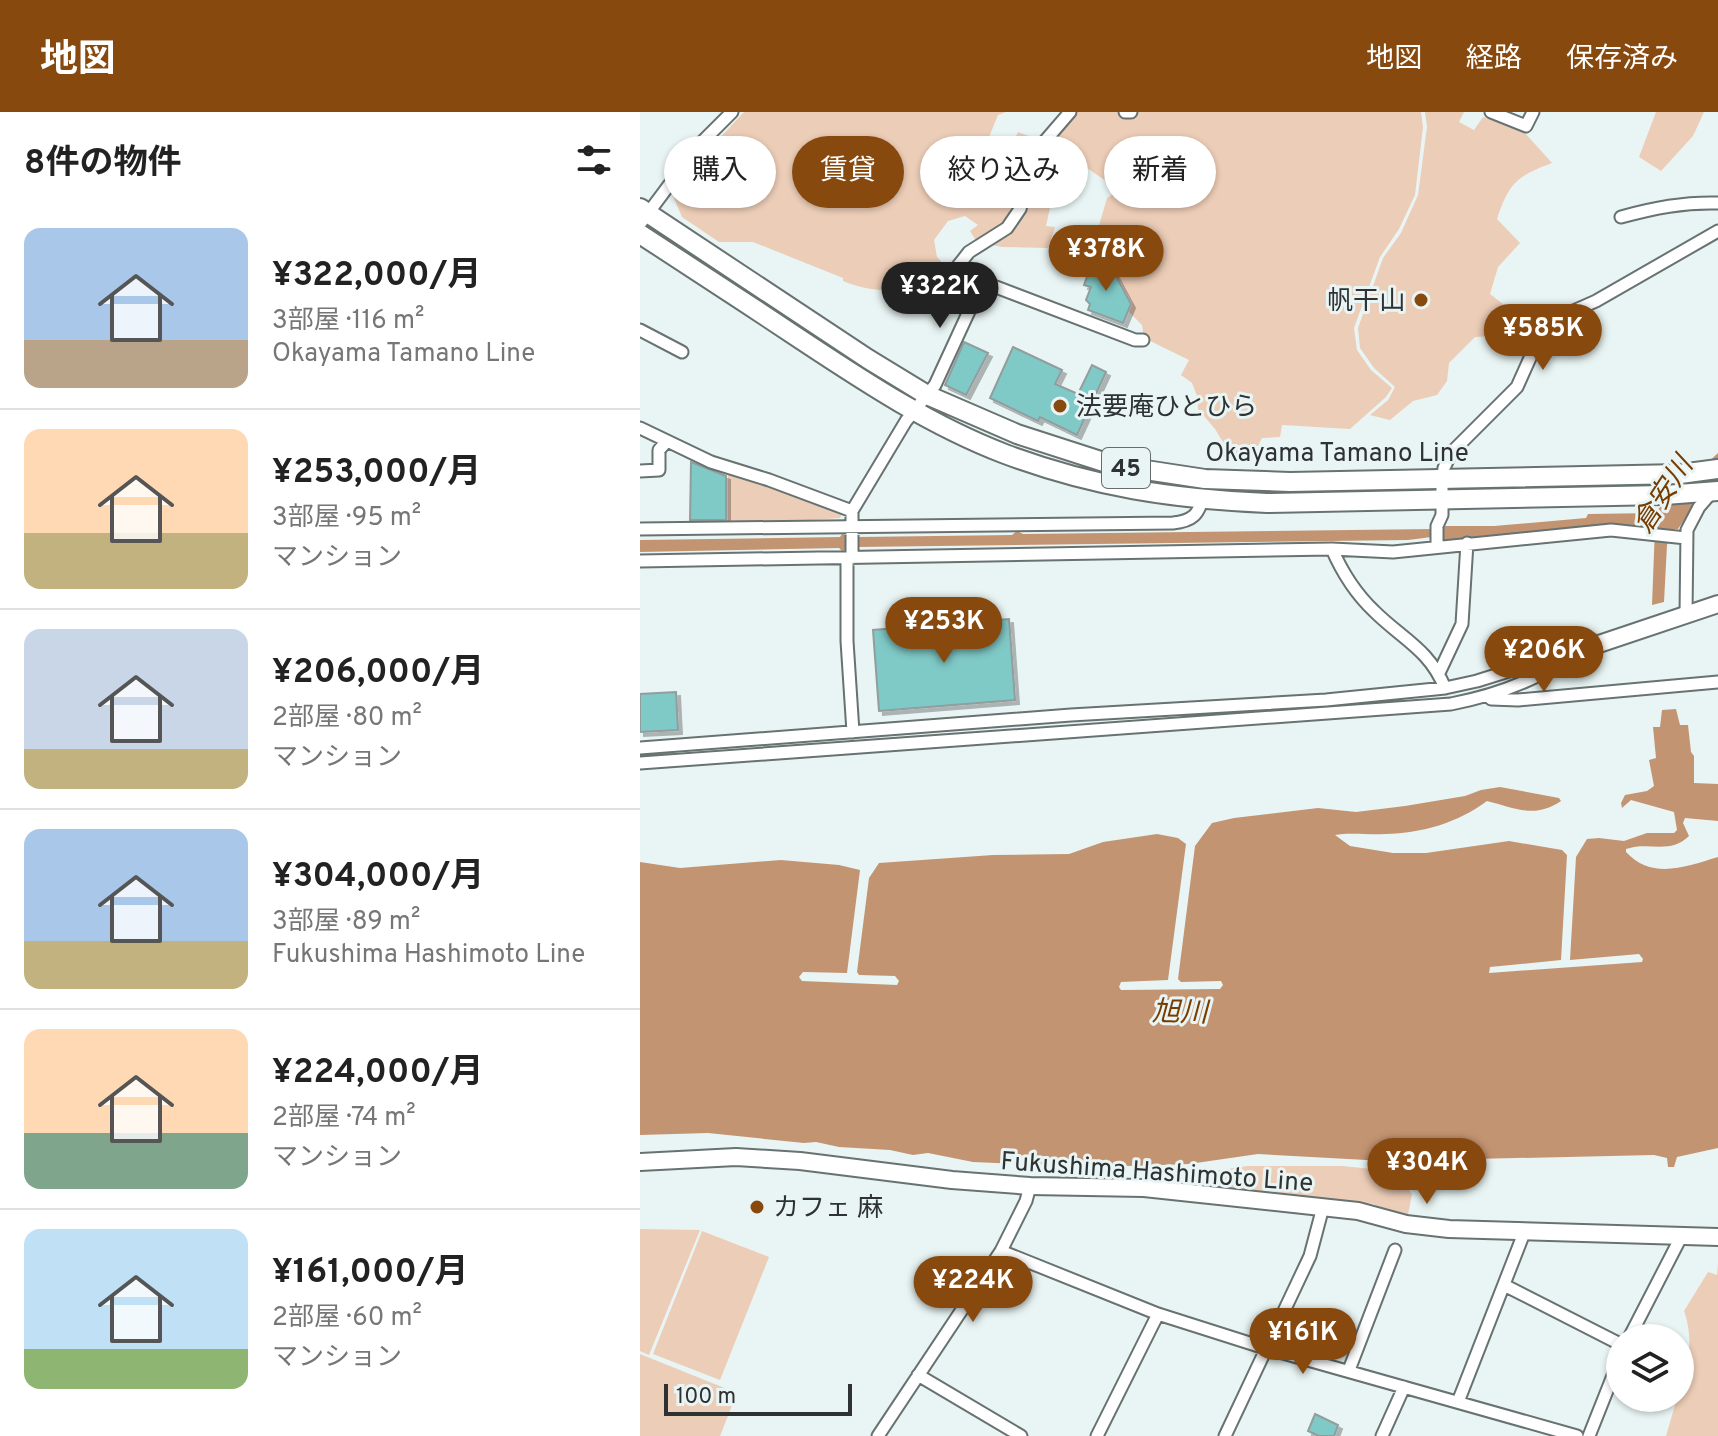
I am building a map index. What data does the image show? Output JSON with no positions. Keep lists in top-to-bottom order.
{
  "streets": {
    "main road": ["Okayama Tamano Line", "45", "Fukushima Hashimoto Line"]
  },
  "water": ["倉安川", "旭川"],
  "places": ["帆干山", "法要庵ひとひら", "カフェ 麻"],
  "scale_bar": "100 m",
  "page": {
    "header": "地図",
    "nav": ["地図", "経路", "保存済み"],
    "heading": "8件の物件",
    "chip": [
      "購入",
      "賃貸",
      "絞り込み",
      "新着"
    ],
    "list": [
      {
        "name": "¥322,000/月",
        "note": "3部屋 · 116 m² · Okayama Tamano Line"
      },
      {
        "name": "¥253,000/月",
        "note": "3部屋 · 95 m² · マンション"
      },
      {
        "name": "¥206,000/月",
        "note": "2部屋 · 80 m² · マンション"
      },
      {
        "name": "¥304,000/月",
        "note": "3部屋 · 89 m² · Fukushima Hashimoto Line"
      },
      {
        "name": "¥224,000/月",
        "note": "2部屋 · 74 m² · マンション"
      },
      {
        "name": "¥161,000/月",
        "note": "2部屋 · 60 m² · マンション"
      }
    ],
    "price": [
      "¥378K",
      "¥322K",
      "¥585K",
      "¥253K",
      "¥206K",
      "¥304K",
      "¥224K",
      "¥161K"
    ],
    "scale": "100 m"
  }
}
